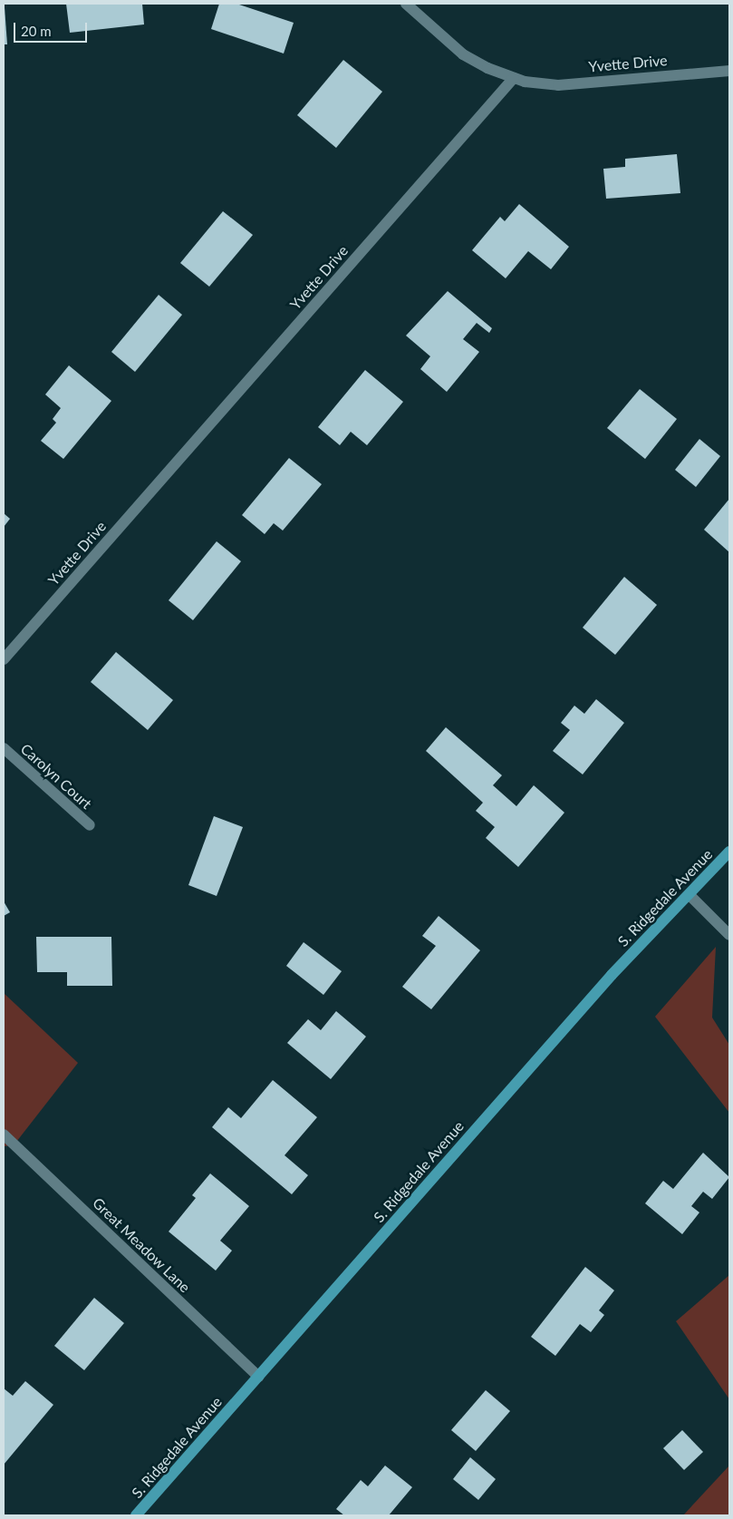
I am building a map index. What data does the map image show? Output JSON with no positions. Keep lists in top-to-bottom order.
{
  "streets": {
    "main road": ["S. Ridgedale Avenue"],
    "street": ["Yvette Drive", "Carolyn Court", "Great Meadow Lane"]
  },
  "crossings": [
    ["S. Ridgedale Avenue", "Great Meadow Lane"]
  ],
  "scale_bar": "20 m"
}
